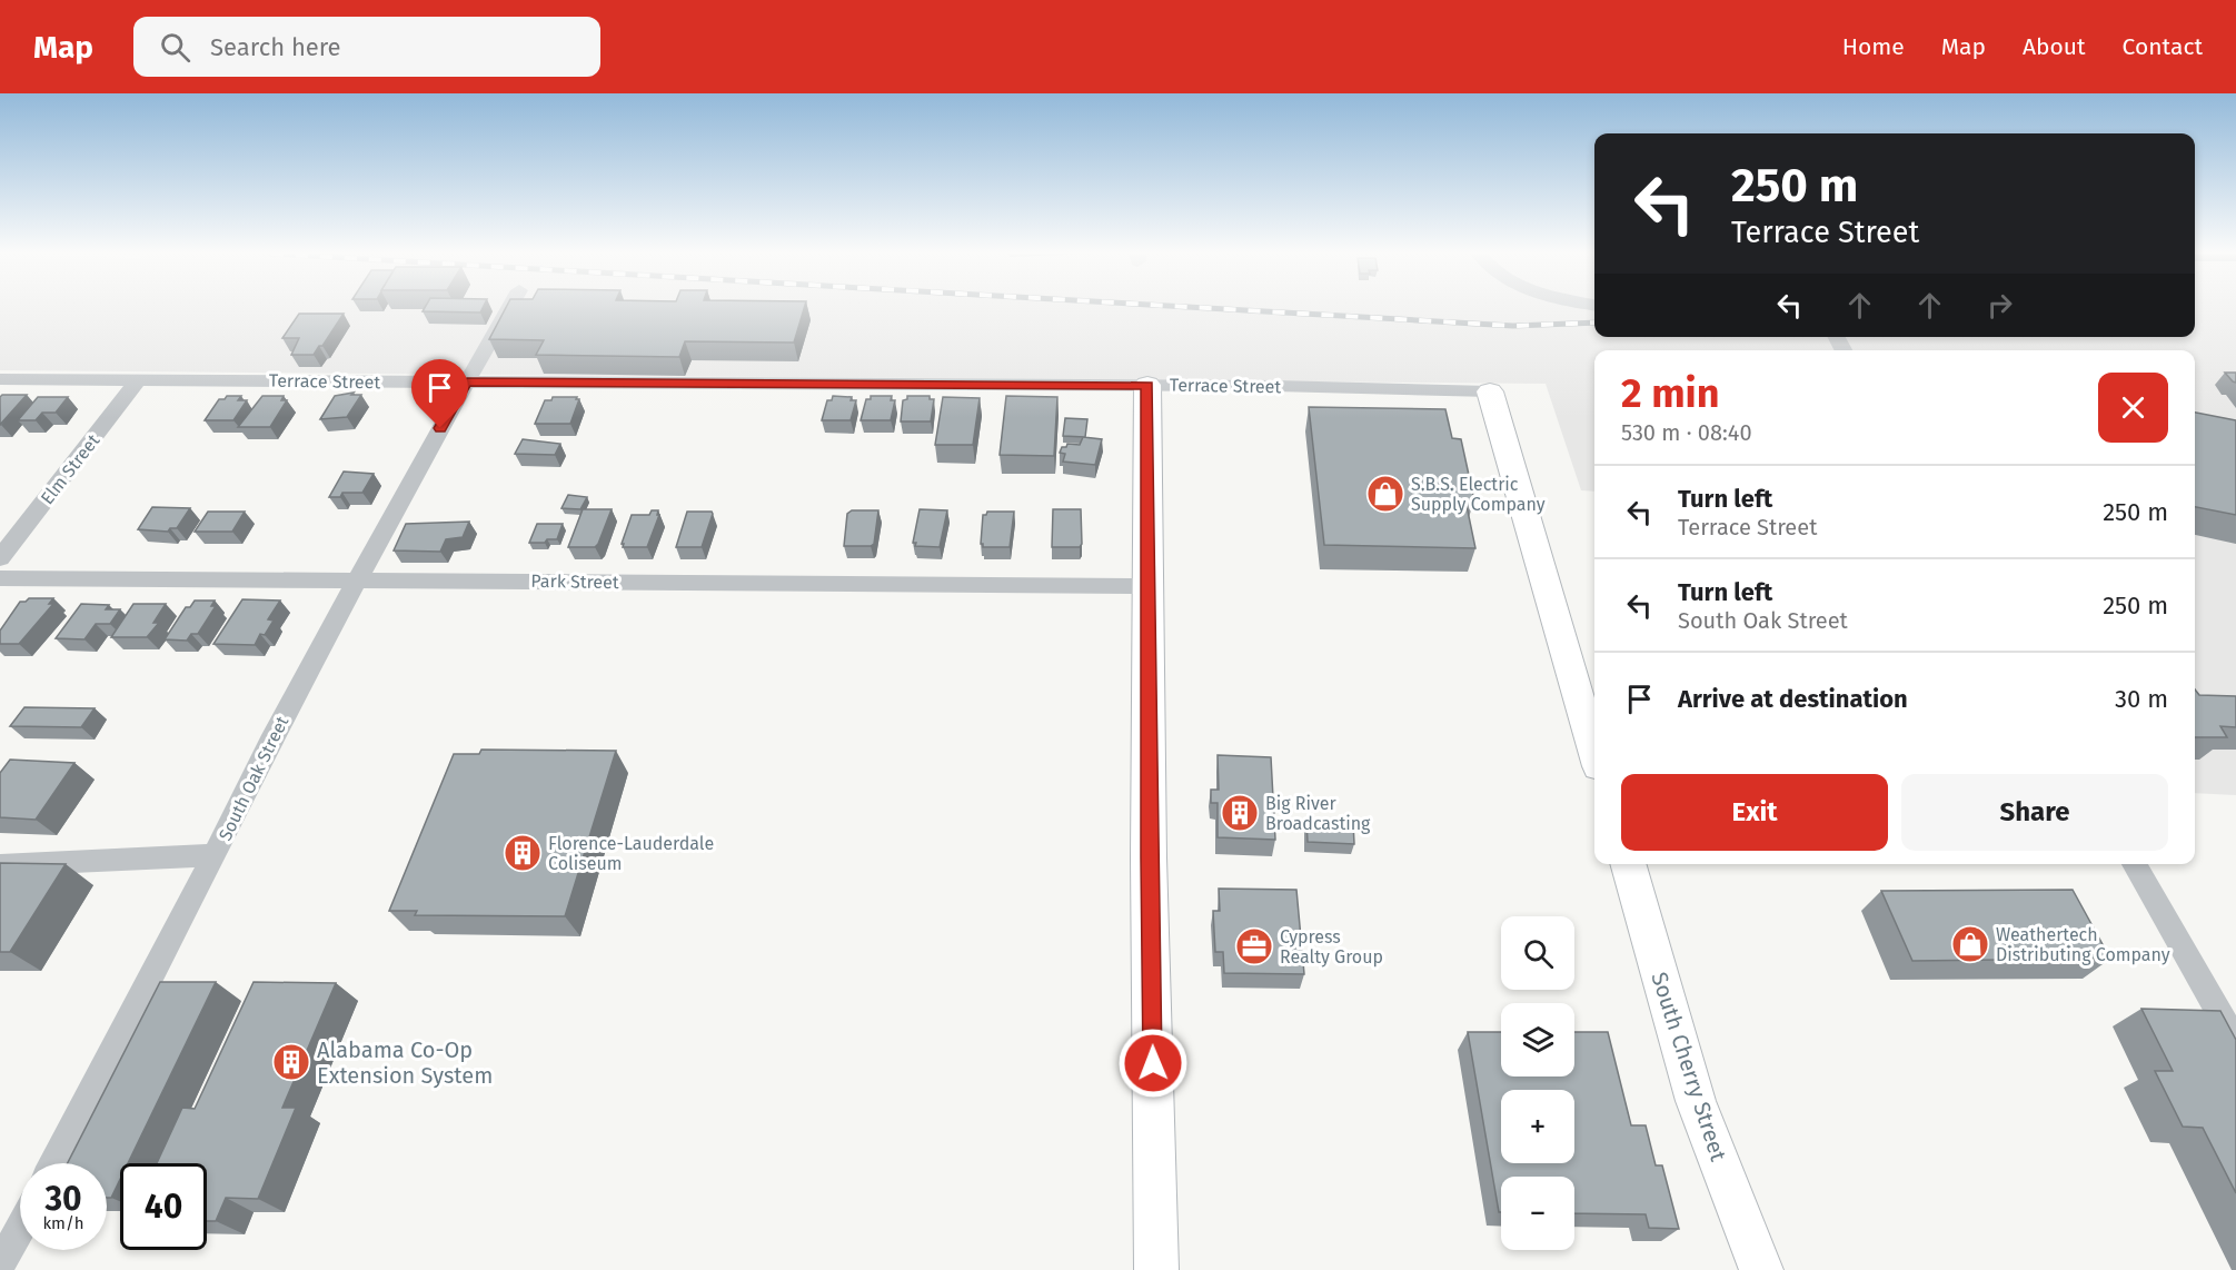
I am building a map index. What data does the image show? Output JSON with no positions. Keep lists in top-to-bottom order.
{
  "streets": {
    "street": [
      "Terrace Street",
      "Elm Street",
      "Park Street",
      "South Oak Street",
      "South Cherry Street"
    ]
  },
  "crossings": [
    ["Terrace Street", "Elm Street"],
    ["Terrace Street", "South Oak Street"],
    ["Park Street", "South Oak Street"]
  ],
  "places": {
    "shop": ["S.B.S. Electric Supply Company", "Weathertech Distributing Company"],
    "building": ["Big River Broadcasting", "Florence-Lauderdale Coliseum", "Alabama Co-Op Extension System"],
    "office": ["Cypress Realty Group"]
  },
  "page": {
    "header": "Map",
    "search": "Search here",
    "nav": [
      "Home",
      "Map",
      "About",
      "Contact"
    ],
    "turn": ["250 m", "Terrace Street"],
    "heading": ["2 min", "530 m · 08:40"],
    "list": [
      {
        "name": "Turn left",
        "note": "Terrace Street",
        "value": "250 m"
      },
      {
        "name": "Turn left",
        "note": "South Oak Street",
        "value": "250 m"
      },
      {
        "name": "Arrive at destination",
        "value": "30 m"
      }
    ],
    "buttons": ["Exit", "Share"],
    "map_buttons": ["+", "−"],
    "speed": "30 km/h",
    "limit": "40"
  }
}
